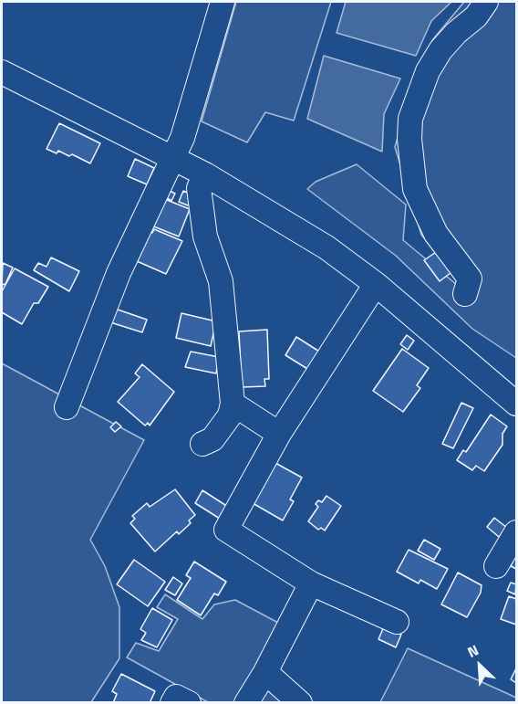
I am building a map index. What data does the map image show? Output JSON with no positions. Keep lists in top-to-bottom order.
{
  "north": "top left"
}
